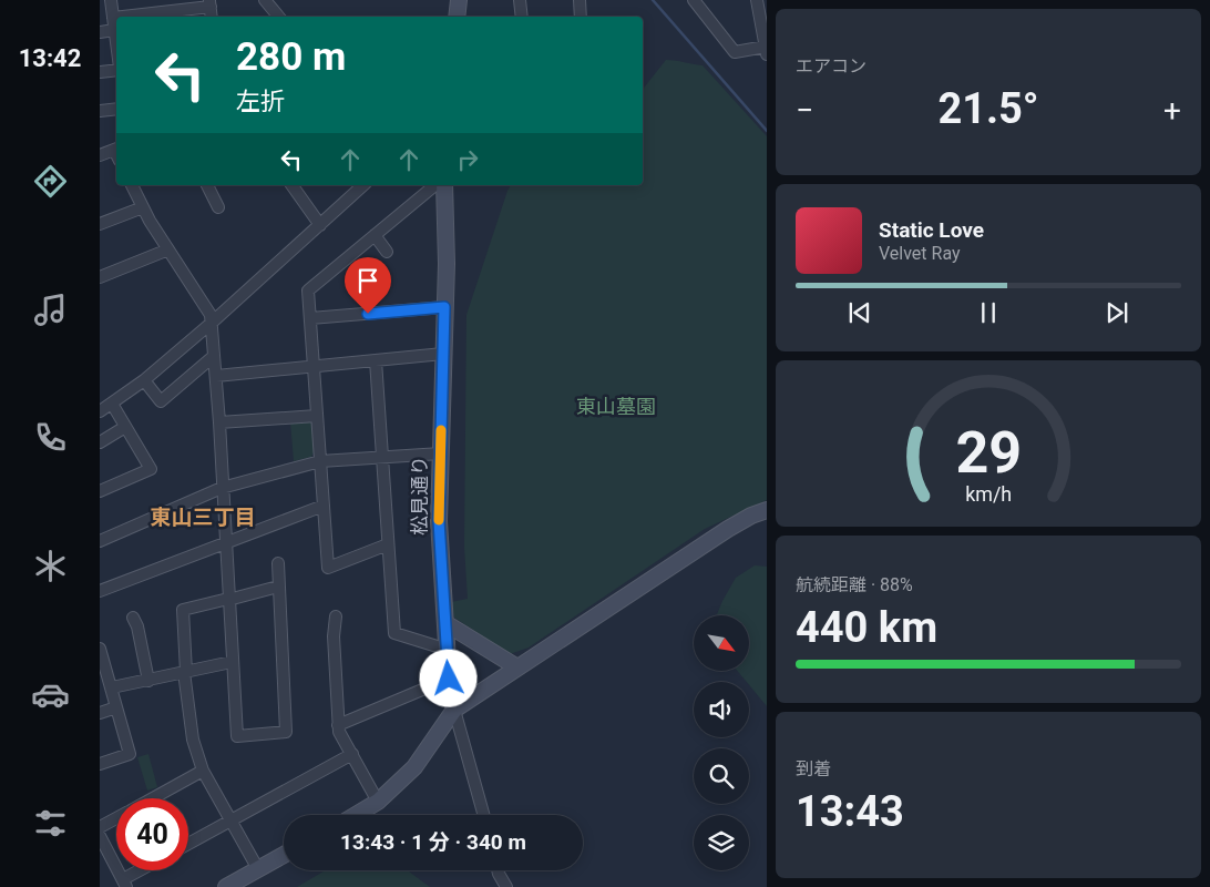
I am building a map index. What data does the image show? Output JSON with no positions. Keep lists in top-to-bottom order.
{
  "streets": {
    "street": ["松見通り"]
  },
  "districts": ["東山三丁目"],
  "parks": ["東山墓園"],
  "north": "bottom right",
  "page": {
    "tabs": "13:42",
    "tile": [
      "エアコン",
      ["航続距離 · 88%", "440 km"],
      ["到着", "13:43"]
    ],
    "turn": ["280 m", "左折"],
    "heat": ["−", "21.5°", "+"],
    "song": ["Static Love", "Velvet Ray"],
    "limit": "40",
    "trip": "13:43 · 1 分 · 340 m",
    "gauge": ["29", "km/h"]
  }
}
